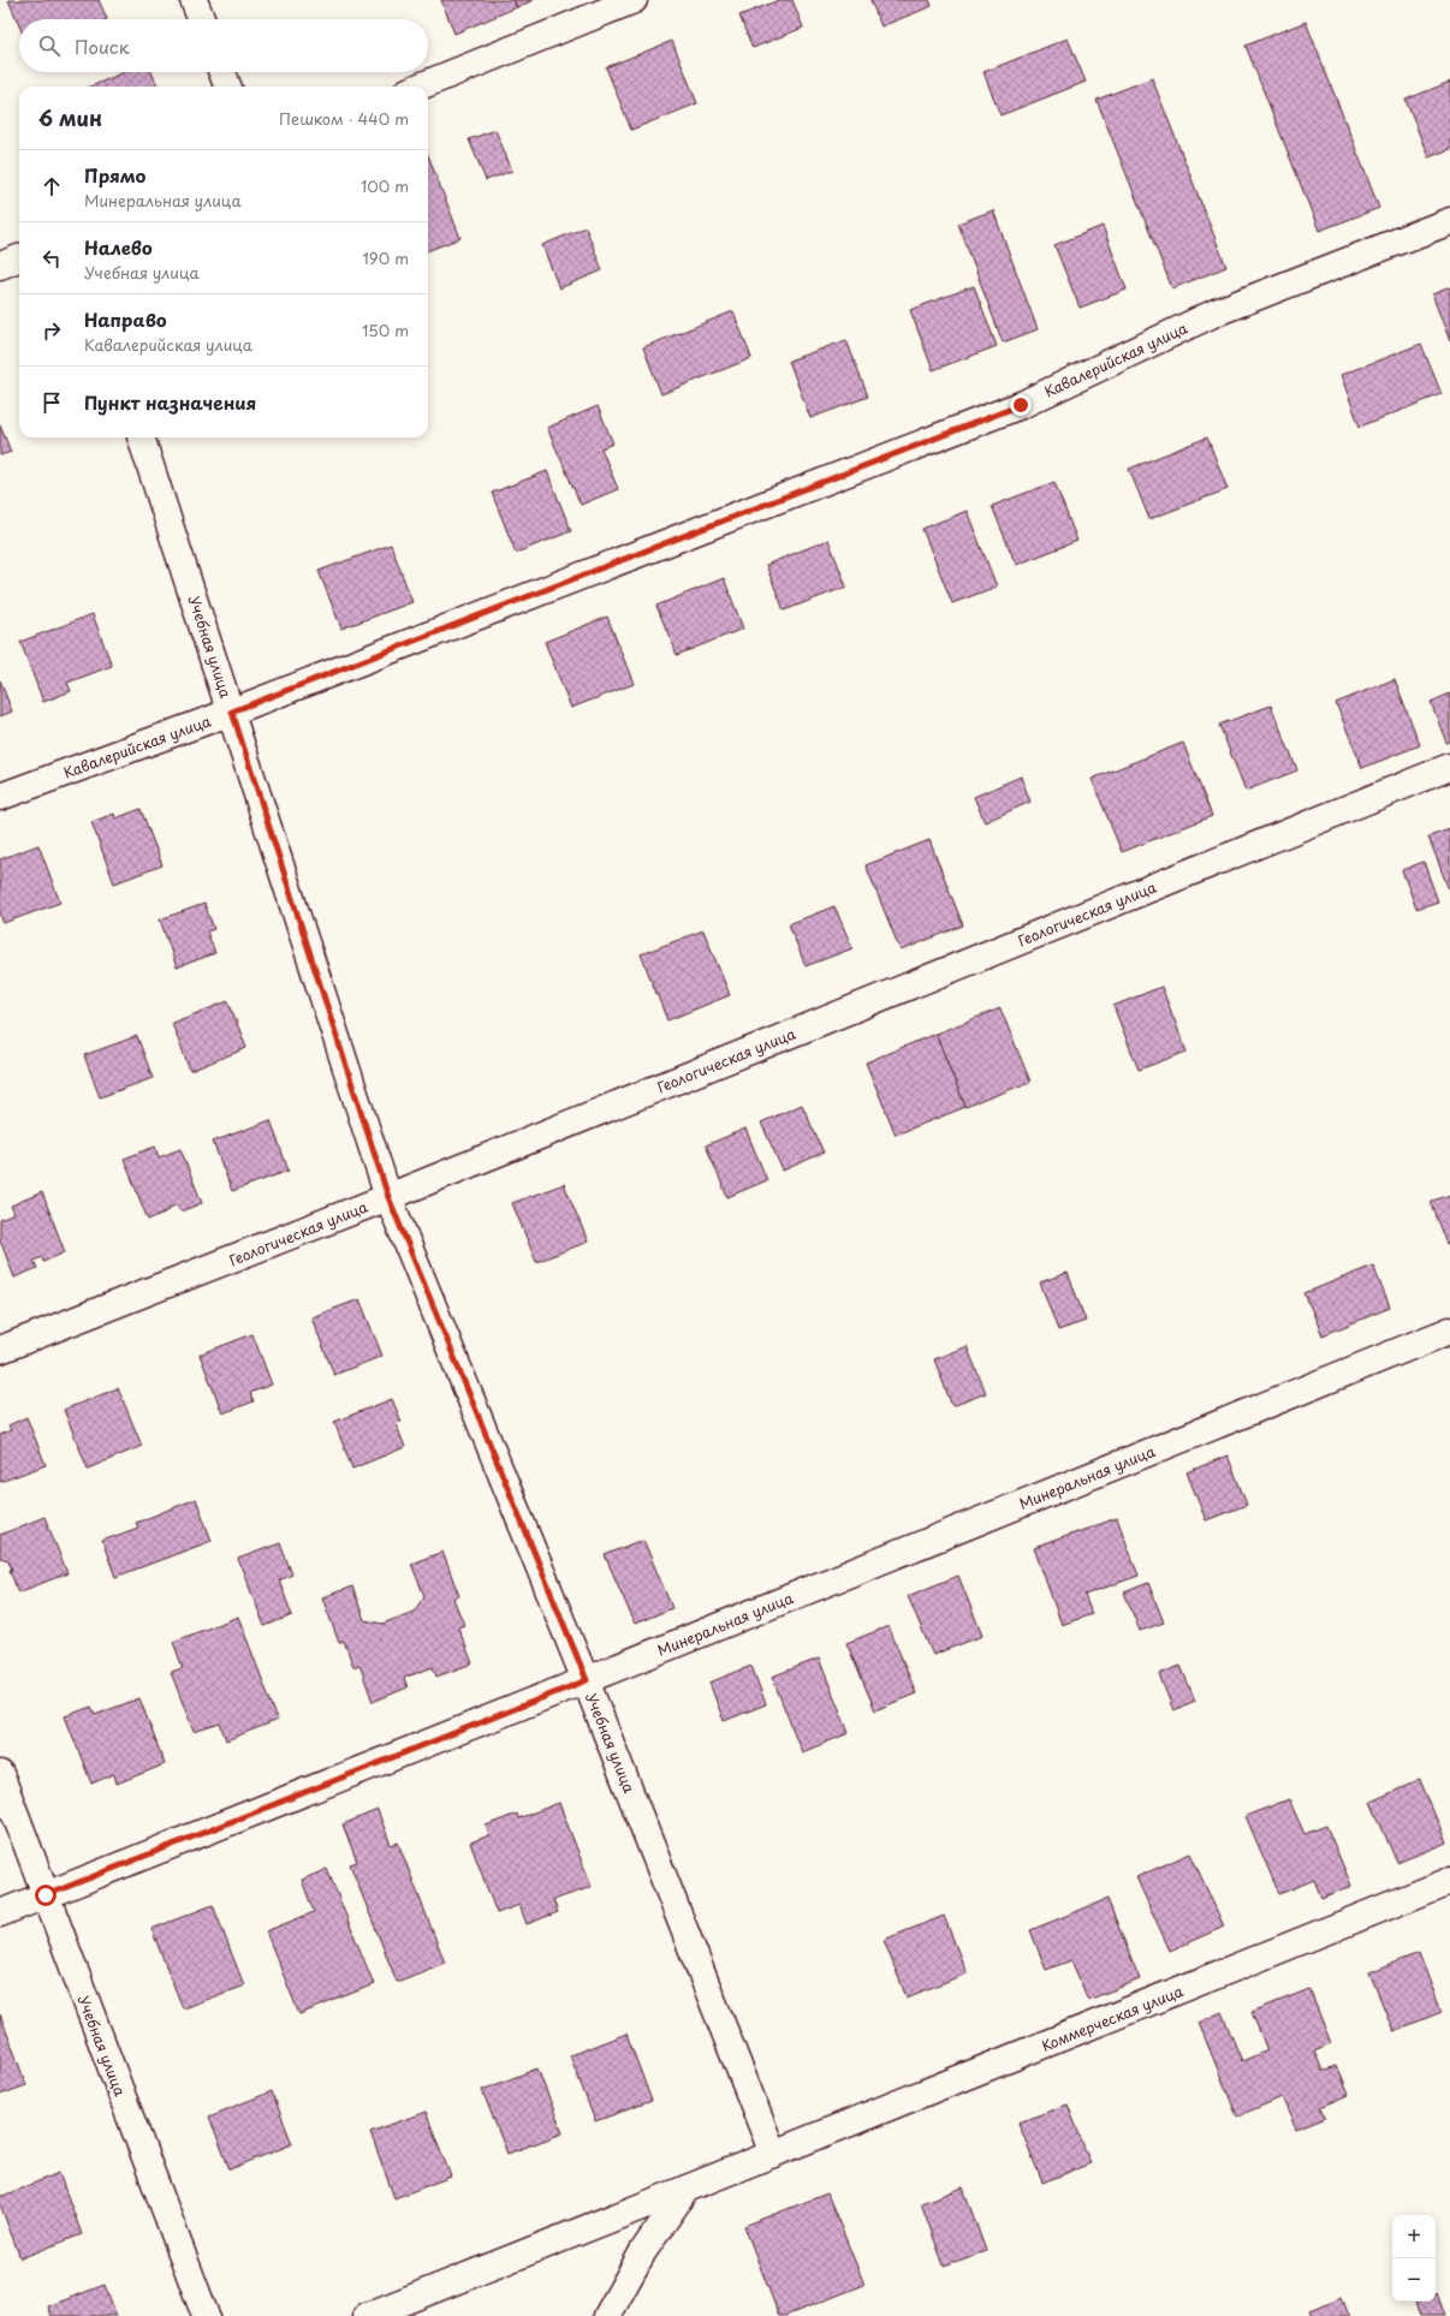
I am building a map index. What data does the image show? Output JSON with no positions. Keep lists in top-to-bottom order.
{
  "streets": {
    "street": [
      "Кавалерийская улица",
      "Учебная улица",
      "Геологическая улица",
      "Минеральная улица",
      "Коммерческая улица"
    ]
  },
  "crossings": [
    ["Кавалерийская улица", "Учебная улица"],
    ["Учебная улица", "Геологическая улица"],
    ["Учебная улица", "Минеральная улица"],
    ["Учебная улица", "Коммерческая улица"]
  ],
  "page": {
    "search": "Поиск",
    "heading": ["6 мин", "Пешком · 440 m"],
    "list": [
      ["Прямо", "Минеральная улица", "100 m"],
      ["Налево", "Учебная улица", "190 m"],
      ["Направо", "Кавалерийская улица", "150 m"],
      "Пункт назначения"
    ],
    "map_buttons": ["+", "−"]
  }
}
